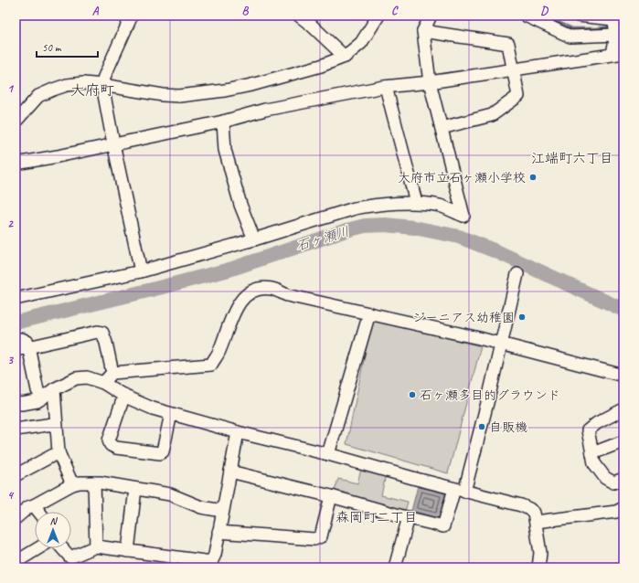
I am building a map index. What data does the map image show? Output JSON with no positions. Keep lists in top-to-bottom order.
{
  "districts": ["大府町", "江端町六丁目", "森岡町二丁目"],
  "water": ["石ヶ瀬川"],
  "places": [
    "大府市立石ヶ瀬小学校",
    "ジーニアス幼稚園",
    "石ヶ瀬多目的グラウンド",
    "自販機"
  ],
  "scale_bar": "50 m",
  "north": "top",
  "grid": {
    "columns": [
      "A",
      "B",
      "C",
      "D"
    ],
    "rows": [
      "1",
      "2",
      "3",
      "4"
    ]
  }
}
